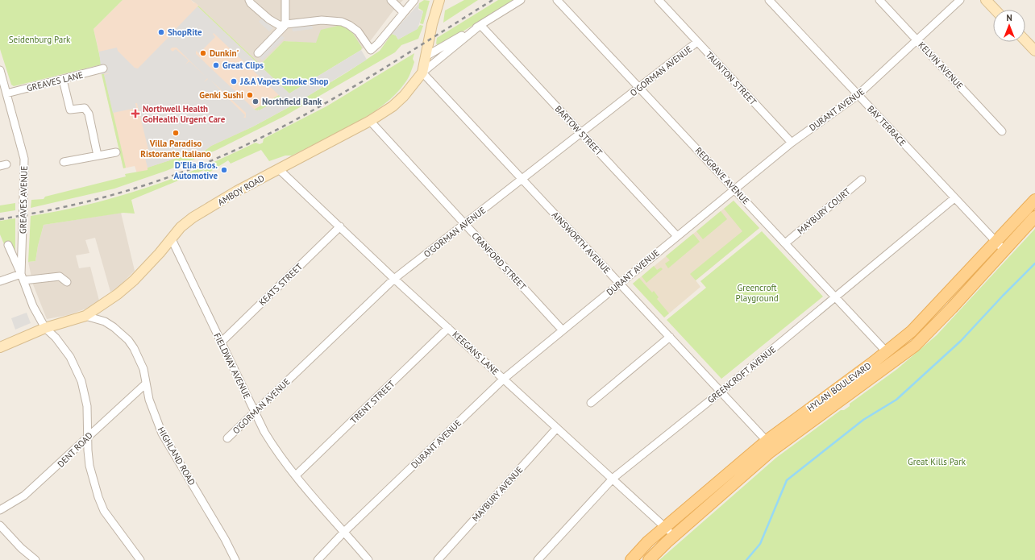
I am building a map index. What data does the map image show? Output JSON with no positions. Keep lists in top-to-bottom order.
{
  "streets": {
    "main road": ["AMBOY ROAD", "HYLAN BOULEVARD"],
    "street": [
      "KELVIN AVENUE",
      "O'GORMAN AVENUE",
      "TAUNTON STREET",
      "GREAVES LANE",
      "DURANT AVENUE",
      "BAY TERRACE",
      "BARTOW STREET",
      "REDGRAVE AVENUE",
      "GREAVES AVENUE",
      "MAYBURY COURT",
      "AINSWORTH AVENUE",
      "CRANFORD STREET",
      "KEATS STREET",
      "KEEGANS LANE",
      "FIELDWAY AVENUE",
      "GREENCROFT AVENUE",
      "TRENT STREET",
      "DENT ROAD",
      "HIGHLAND ROAD",
      "MAYBURY AVENUE"
    ]
  },
  "crossings": [
    ["KELVIN AVENUE", "DURANT AVENUE"],
    ["O'GORMAN AVENUE", "TAUNTON STREET"],
    ["O'GORMAN AVENUE", "BARTOW STREET"],
    ["O'GORMAN AVENUE", "REDGRAVE AVENUE"],
    ["O'GORMAN AVENUE", "AINSWORTH AVENUE"],
    ["O'GORMAN AVENUE", "CRANFORD STREET"],
    ["O'GORMAN AVENUE", "KEEGANS LANE"],
    ["O'GORMAN AVENUE", "FIELDWAY AVENUE"],
    ["TAUNTON STREET", "DURANT AVENUE"],
    ["GREAVES LANE", "GREAVES AVENUE"],
    ["DURANT AVENUE", "BAY TERRACE"],
    ["DURANT AVENUE", "BARTOW STREET"],
    ["DURANT AVENUE", "REDGRAVE AVENUE"],
    ["DURANT AVENUE", "AINSWORTH AVENUE"],
    ["DURANT AVENUE", "CRANFORD STREET"],
    ["DURANT AVENUE", "KEEGANS LANE"],
    ["DURANT AVENUE", "FIELDWAY AVENUE"],
    ["BAY TERRACE", "GREENCROFT AVENUE"],
    ["BAY TERRACE", "HYLAN BOULEVARD"],
    ["REDGRAVE AVENUE", "MAYBURY COURT"],
    ["REDGRAVE AVENUE", "GREENCROFT AVENUE"],
    ["REDGRAVE AVENUE", "HYLAN BOULEVARD"],
    ["AMBOY ROAD", "GREAVES AVENUE"],
    ["AMBOY ROAD", "AINSWORTH AVENUE"],
    ["AMBOY ROAD", "CRANFORD STREET"],
    ["AMBOY ROAD", "KEEGANS LANE"],
    ["AMBOY ROAD", "FIELDWAY AVENUE"],
    ["AMBOY ROAD", "HIGHLAND ROAD"],
    ["GREAVES AVENUE", "DENT ROAD"],
    ["AINSWORTH AVENUE", "GREENCROFT AVENUE"],
    ["AINSWORTH AVENUE", "HYLAN BOULEVARD"],
    ["KEATS STREET", "KEEGANS LANE"],
    ["KEATS STREET", "FIELDWAY AVENUE"],
    ["KEEGANS LANE", "GREENCROFT AVENUE"],
    ["KEEGANS LANE", "HYLAN BOULEVARD"],
    ["KEEGANS LANE", "TRENT STREET"],
    ["KEEGANS LANE", "MAYBURY AVENUE"],
    ["FIELDWAY AVENUE", "TRENT STREET"],
    ["DENT ROAD", "HIGHLAND ROAD"]
  ],
  "parks": ["Seidenburg Park", "Greencroft Playground", "Great Kills Park"],
  "places": {
    "other": [
      "ShopRite",
      "Dunkin'",
      "Great Clips",
      "J&A Vapes Smoke Shop",
      "Genki Sushi",
      "Northfield Bank",
      "Villa Paradiso Ristorante Italiano",
      "D'Elia Bros. Automotive"
    ],
    "health": ["Northwell Health GoHealth Urgent Care"]
  },
  "north": "top"
}
